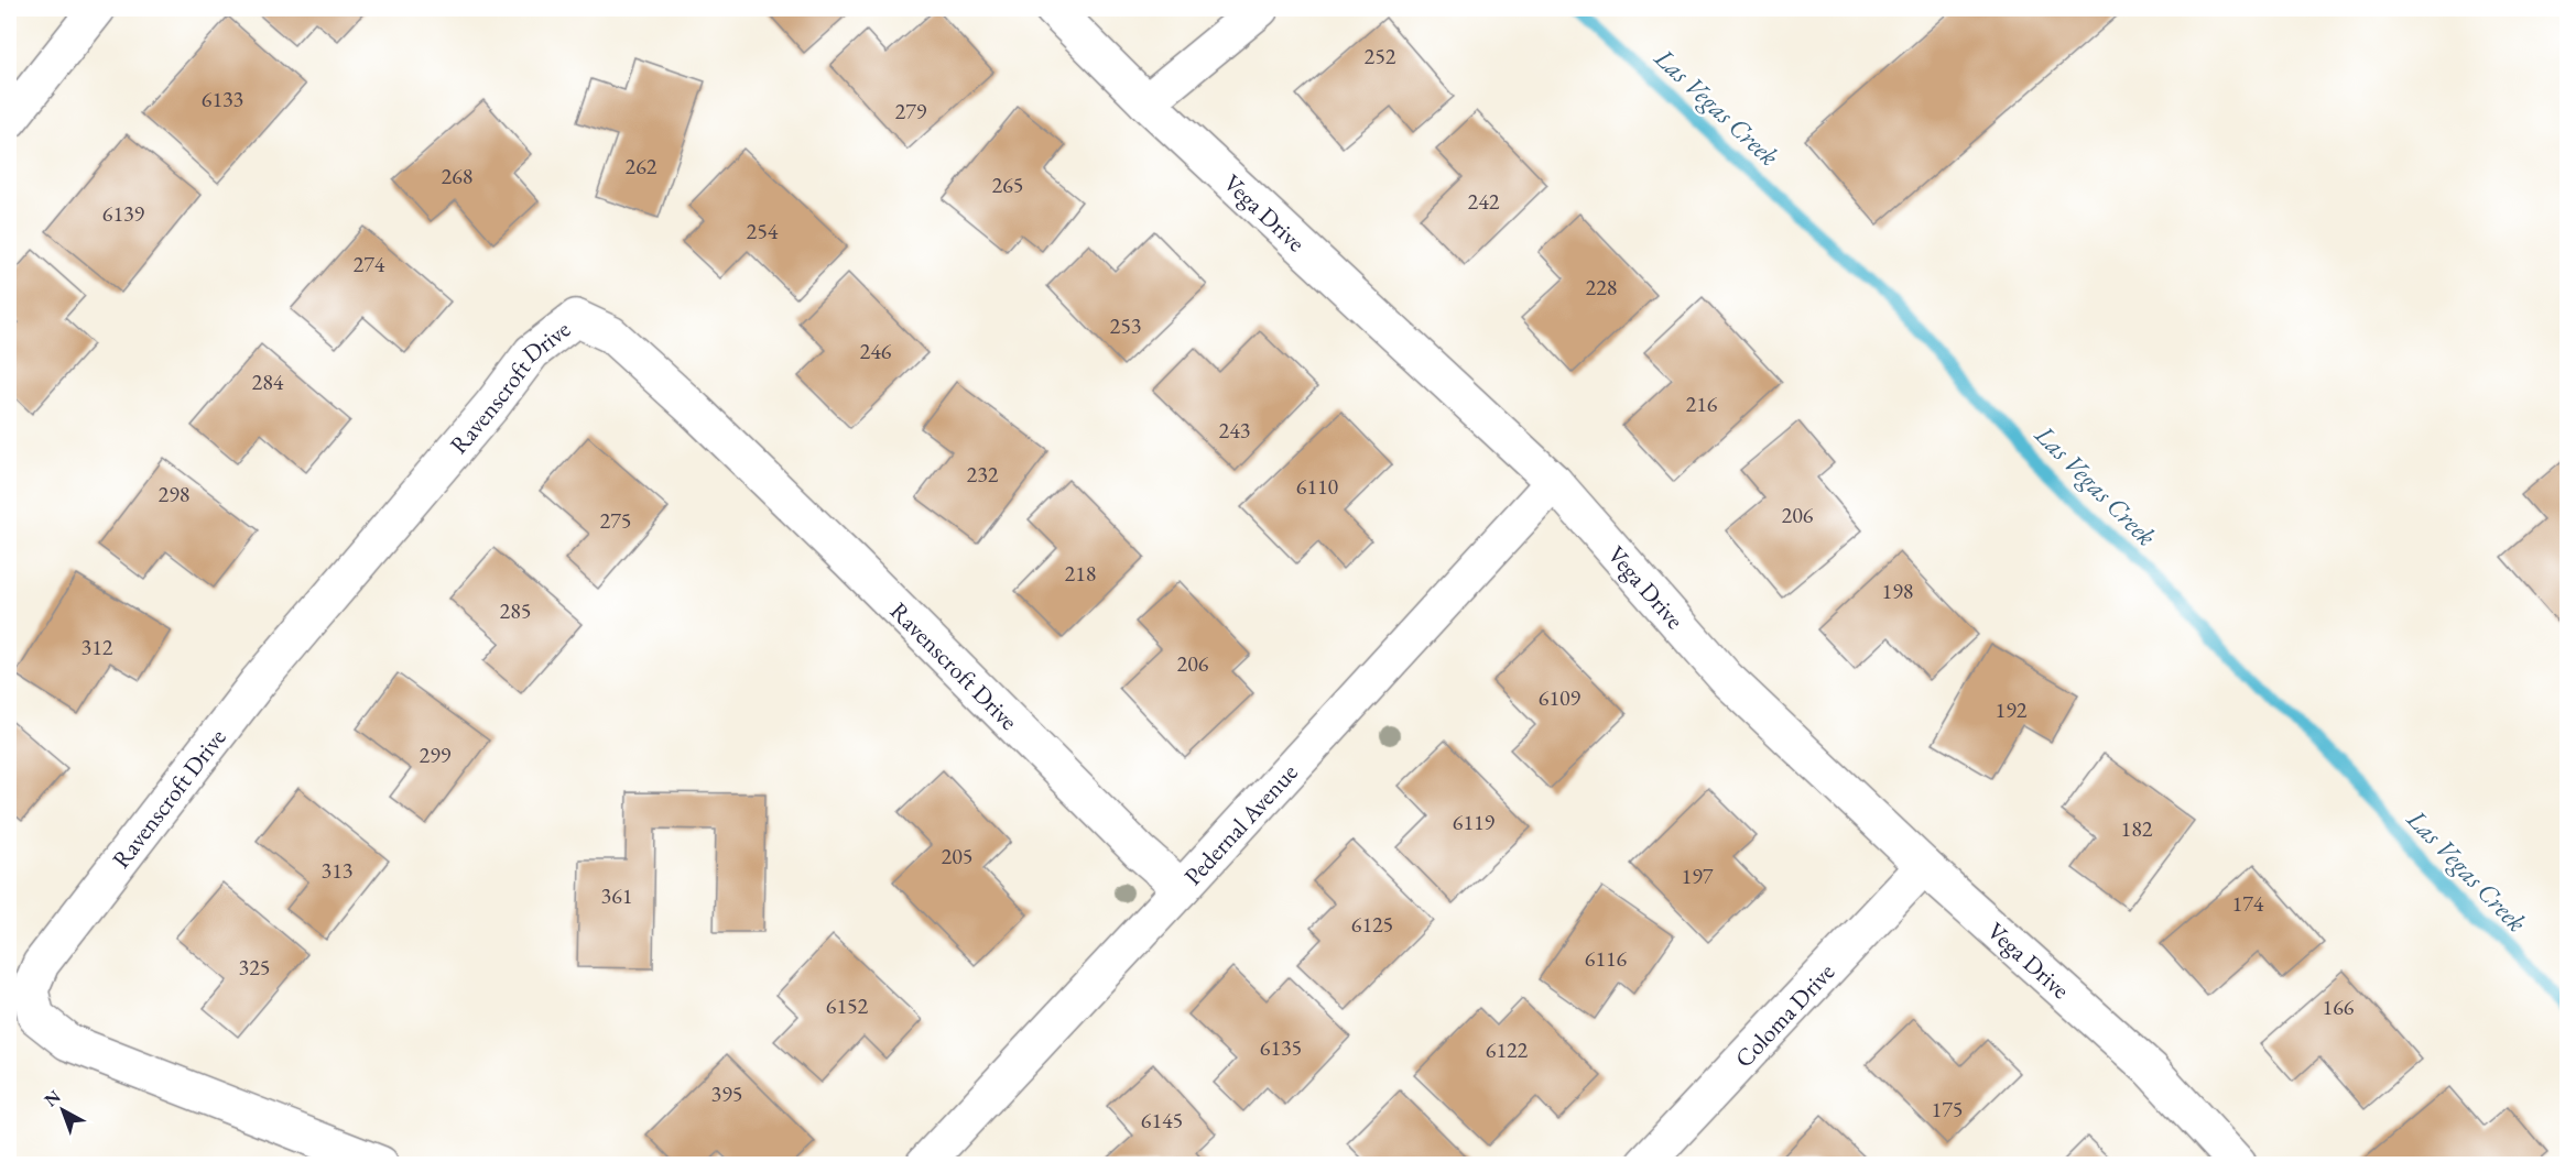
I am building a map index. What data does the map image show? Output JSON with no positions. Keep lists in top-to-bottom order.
{
  "streets": {
    "street": [
      "Vega Drive",
      "Ravenscroft Drive",
      "Pedernal Avenue",
      "Coloma Drive"
    ]
  },
  "crossings": [
    ["Vega Drive", "Pedernal Avenue"],
    ["Vega Drive", "Coloma Drive"],
    ["Ravenscroft Drive", "Pedernal Avenue"]
  ],
  "water": ["Las Vegas Creek"],
  "house_numbers": [
    "252",
    "6133",
    "279",
    "262",
    "268",
    "265",
    "242",
    "6139",
    "254",
    "274",
    "228",
    "253",
    "246",
    "284",
    "216",
    "243",
    "232",
    "6110",
    "298",
    "206",
    "275",
    "218",
    "198",
    "285",
    "312",
    "206",
    "6109",
    "192",
    "299",
    "6119",
    "182",
    "205",
    "313",
    "197",
    "361",
    "174",
    "6125",
    "6116",
    "325",
    "6152",
    "166",
    "6135",
    "6122",
    "395",
    "175",
    "6145"
  ],
  "north": "top left"
}
